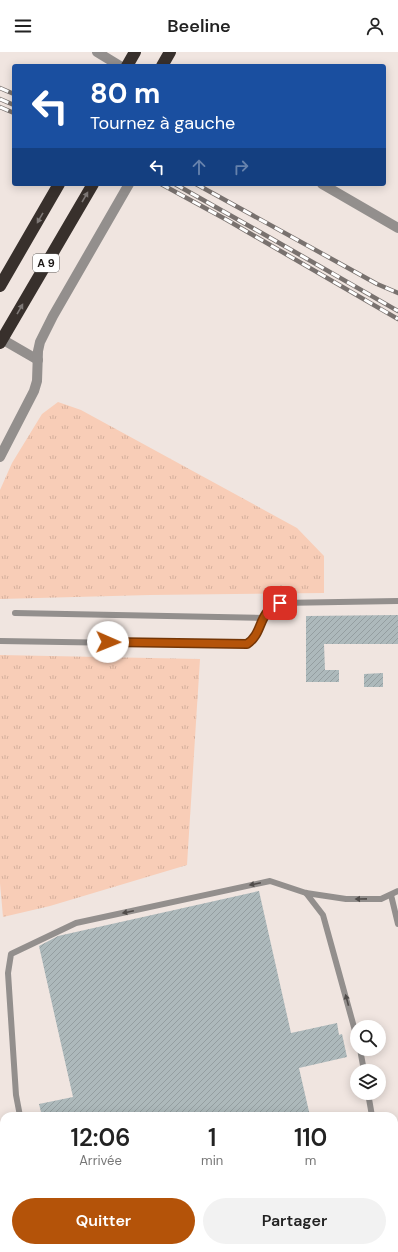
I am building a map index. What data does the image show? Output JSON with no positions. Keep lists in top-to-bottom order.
{
  "streets": {
    "highway": ["A 9"]
  },
  "page": {
    "header": "Beeline",
    "turn": ["80 m", "Tournez à gauche"],
    "eta": [
      "12:06",
      "Arrivée",
      "1",
      "min",
      "110",
      "m"
    ],
    "buttons": ["Quitter", "Partager"]
  }
}
